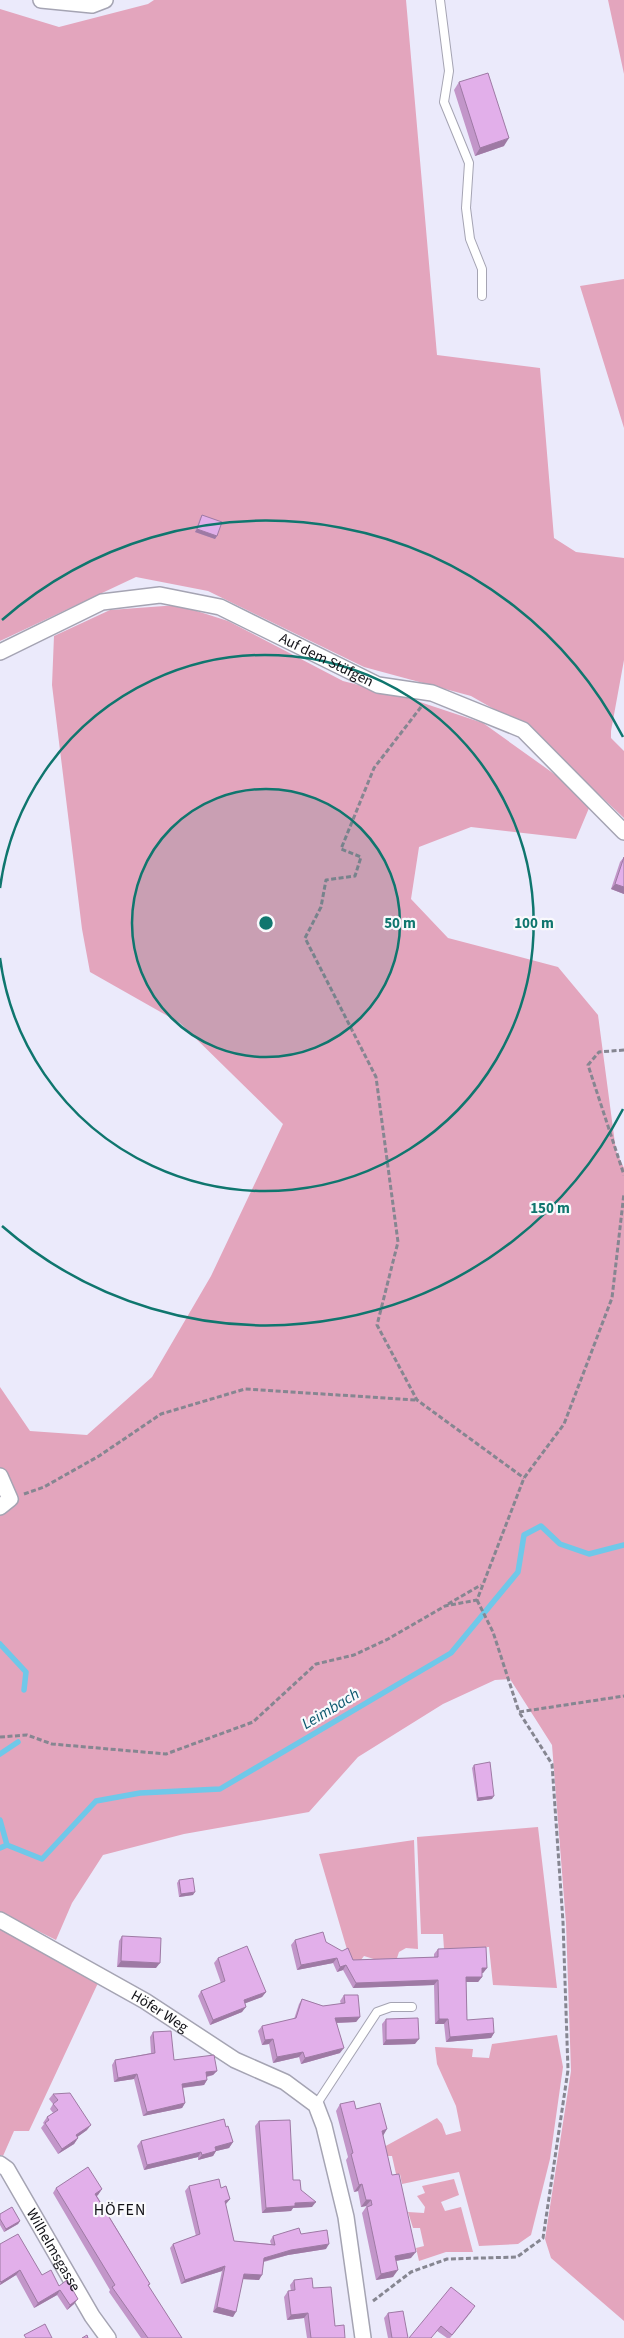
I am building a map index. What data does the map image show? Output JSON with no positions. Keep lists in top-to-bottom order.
{
  "streets": {
    "street": ["Auf dem Stüfgen", "Höfer Weg", "Wilhelmsgasse"]
  },
  "districts": ["HÖFEN"],
  "water": ["Leimbach"],
  "rings": ["50 m", "100 m", "150 m"]
}
